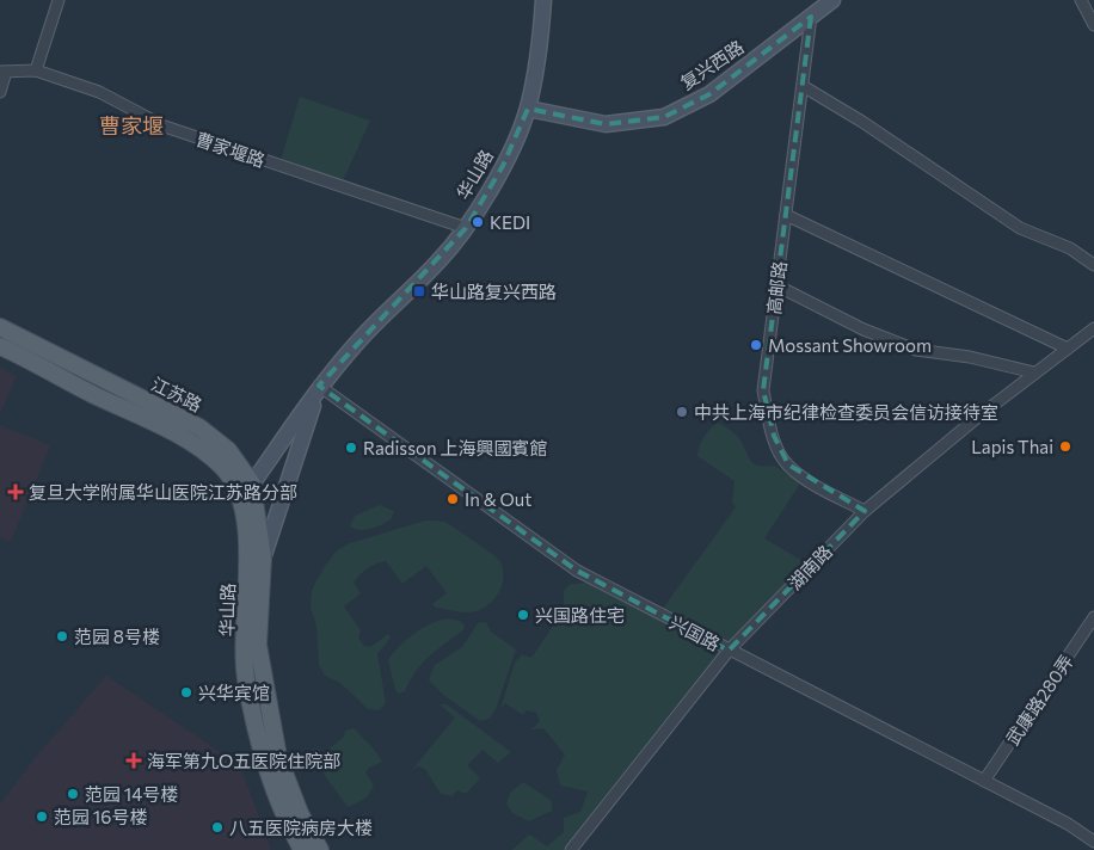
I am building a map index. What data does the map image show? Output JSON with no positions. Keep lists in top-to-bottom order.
{
  "streets": {
    "main road": ["复兴西路", "华山路", "江苏路"],
    "street": [
      "曹家堰路",
      "高邮路",
      "湖南路",
      "兴国路",
      "武康路280弄"
    ]
  },
  "crossings": [
    ["复兴西路", "华山路"],
    ["复兴西路", "高邮路"],
    ["曹家堰路", "华山路"],
    ["华山路", "江苏路"],
    ["华山路", "兴国路"],
    ["高邮路", "湖南路"],
    ["湖南路", "兴国路"],
    ["兴国路", "武康路280弄"]
  ],
  "districts": ["曹家堰"],
  "places": {
    "other": [
      "KEDI",
      "Mossant Showroom",
      "中共上海市纪律检查委员会信访接待室",
      "Lapis Thai",
      "Radisson 上海興國賓館",
      "In & Out",
      "兴国路住宅",
      "范园 8号楼",
      "兴华宾馆",
      "范园 14号楼",
      "范园 16号楼",
      "八五医院病房大楼"
    ],
    "transit": ["华山路复兴西路"],
    "health": ["复旦大学附属华山医院江苏路分部", "海军第九O五医院住院部"]
  }
}
